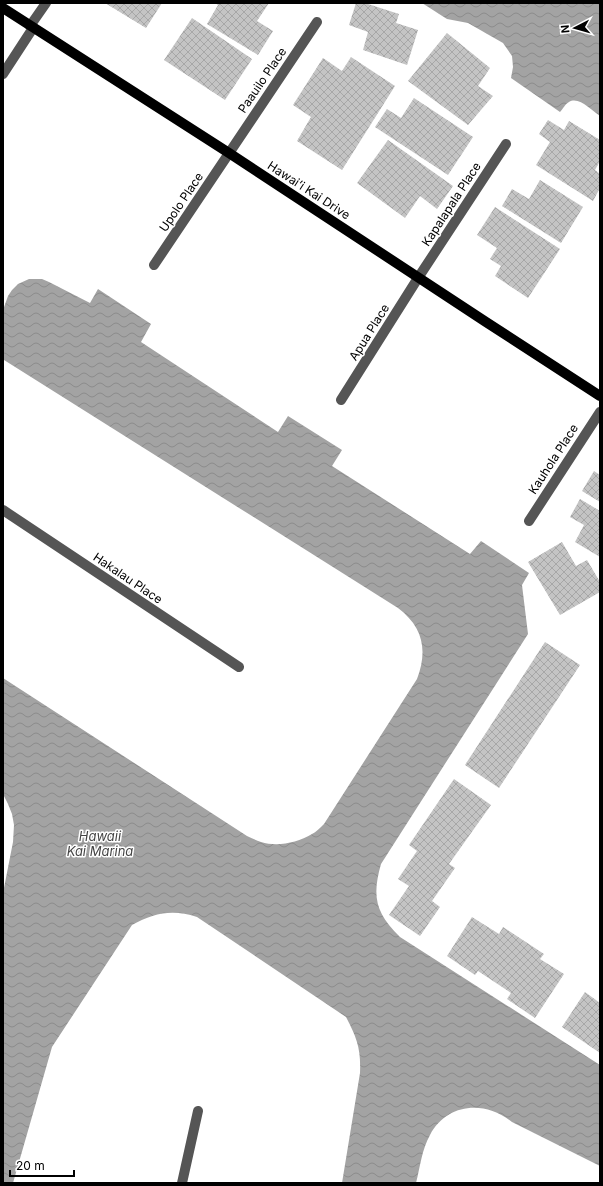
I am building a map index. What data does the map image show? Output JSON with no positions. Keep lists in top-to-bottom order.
{
  "streets": {
    "main road": ["Hawai’i Kai Drive"],
    "street": [
      "Paauilo Place",
      "Upolo Place",
      "Kapalapala Place",
      "Apua Place",
      "Kauhola Place",
      "Hakalau Place"
    ]
  },
  "crossings": [
    ["Paauilo Place", "Hawai’i Kai Drive"],
    ["Paauilo Place", "Upolo Place"],
    ["Hawai’i Kai Drive", "Upolo Place"],
    ["Hawai’i Kai Drive", "Kapalapala Place"],
    ["Hawai’i Kai Drive", "Apua Place"],
    ["Kapalapala Place", "Apua Place"]
  ],
  "water": ["Hawaii Kai Marina"],
  "scale_bar": "20 m",
  "north": "left"
}
